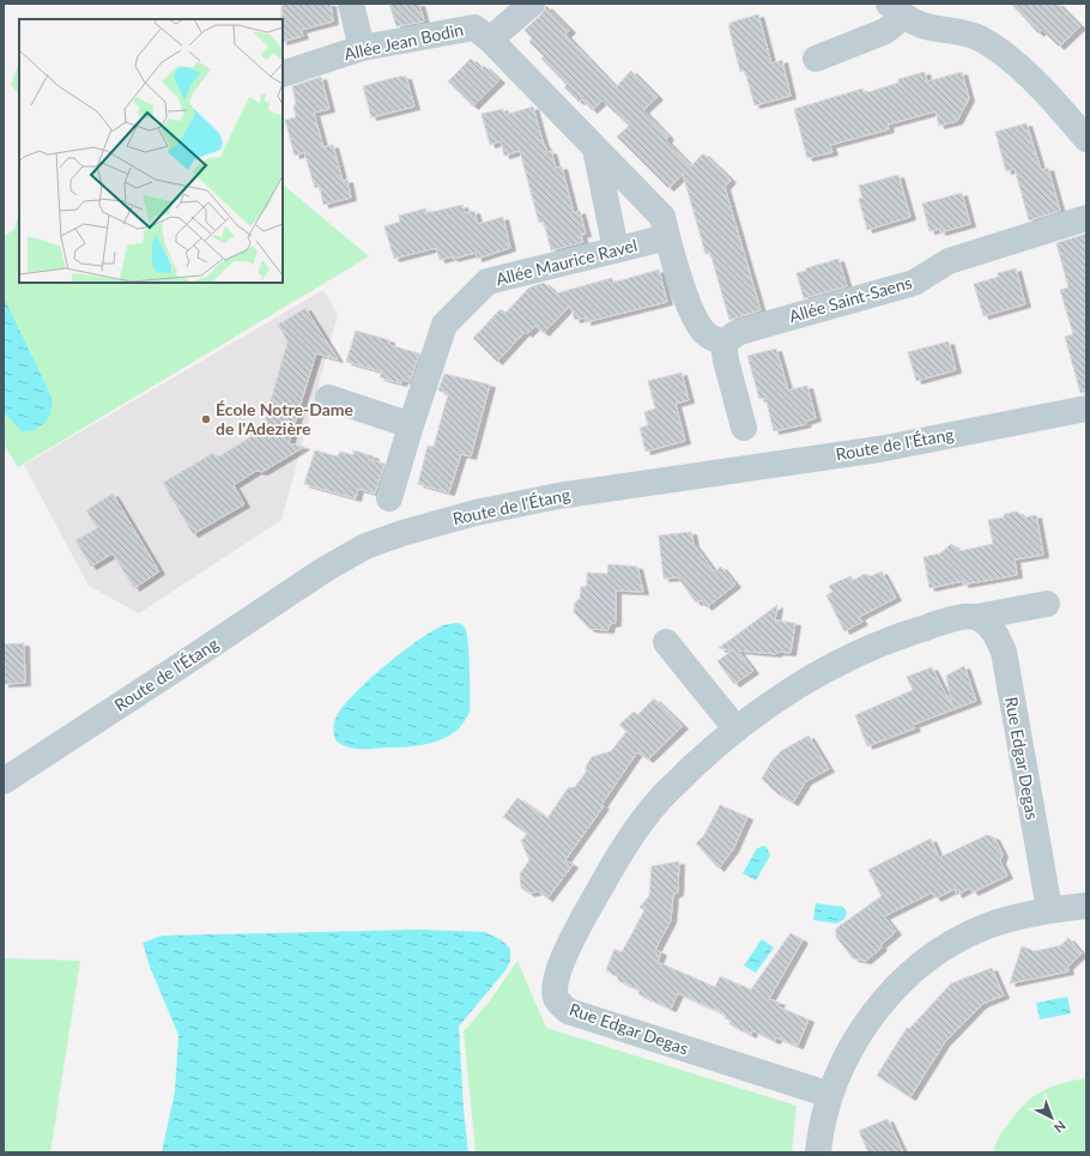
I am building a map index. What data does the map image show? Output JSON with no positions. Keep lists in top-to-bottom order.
{
  "streets": {
    "street": [
      "Allée Jean Bodin",
      "Allée Maurice Ravel",
      "Allée Saint-Saens",
      "Route de l'Étang",
      "Rue Edgar Degas"
    ]
  },
  "crossings": [
    ["Allée Jean Bodin", "Allée Maurice Ravel"],
    ["Allée Jean Bodin", "Allée Saint-Saens"]
  ],
  "places": ["École Notre-Dame de l'Adezière"],
  "north": "bottom right"
}
